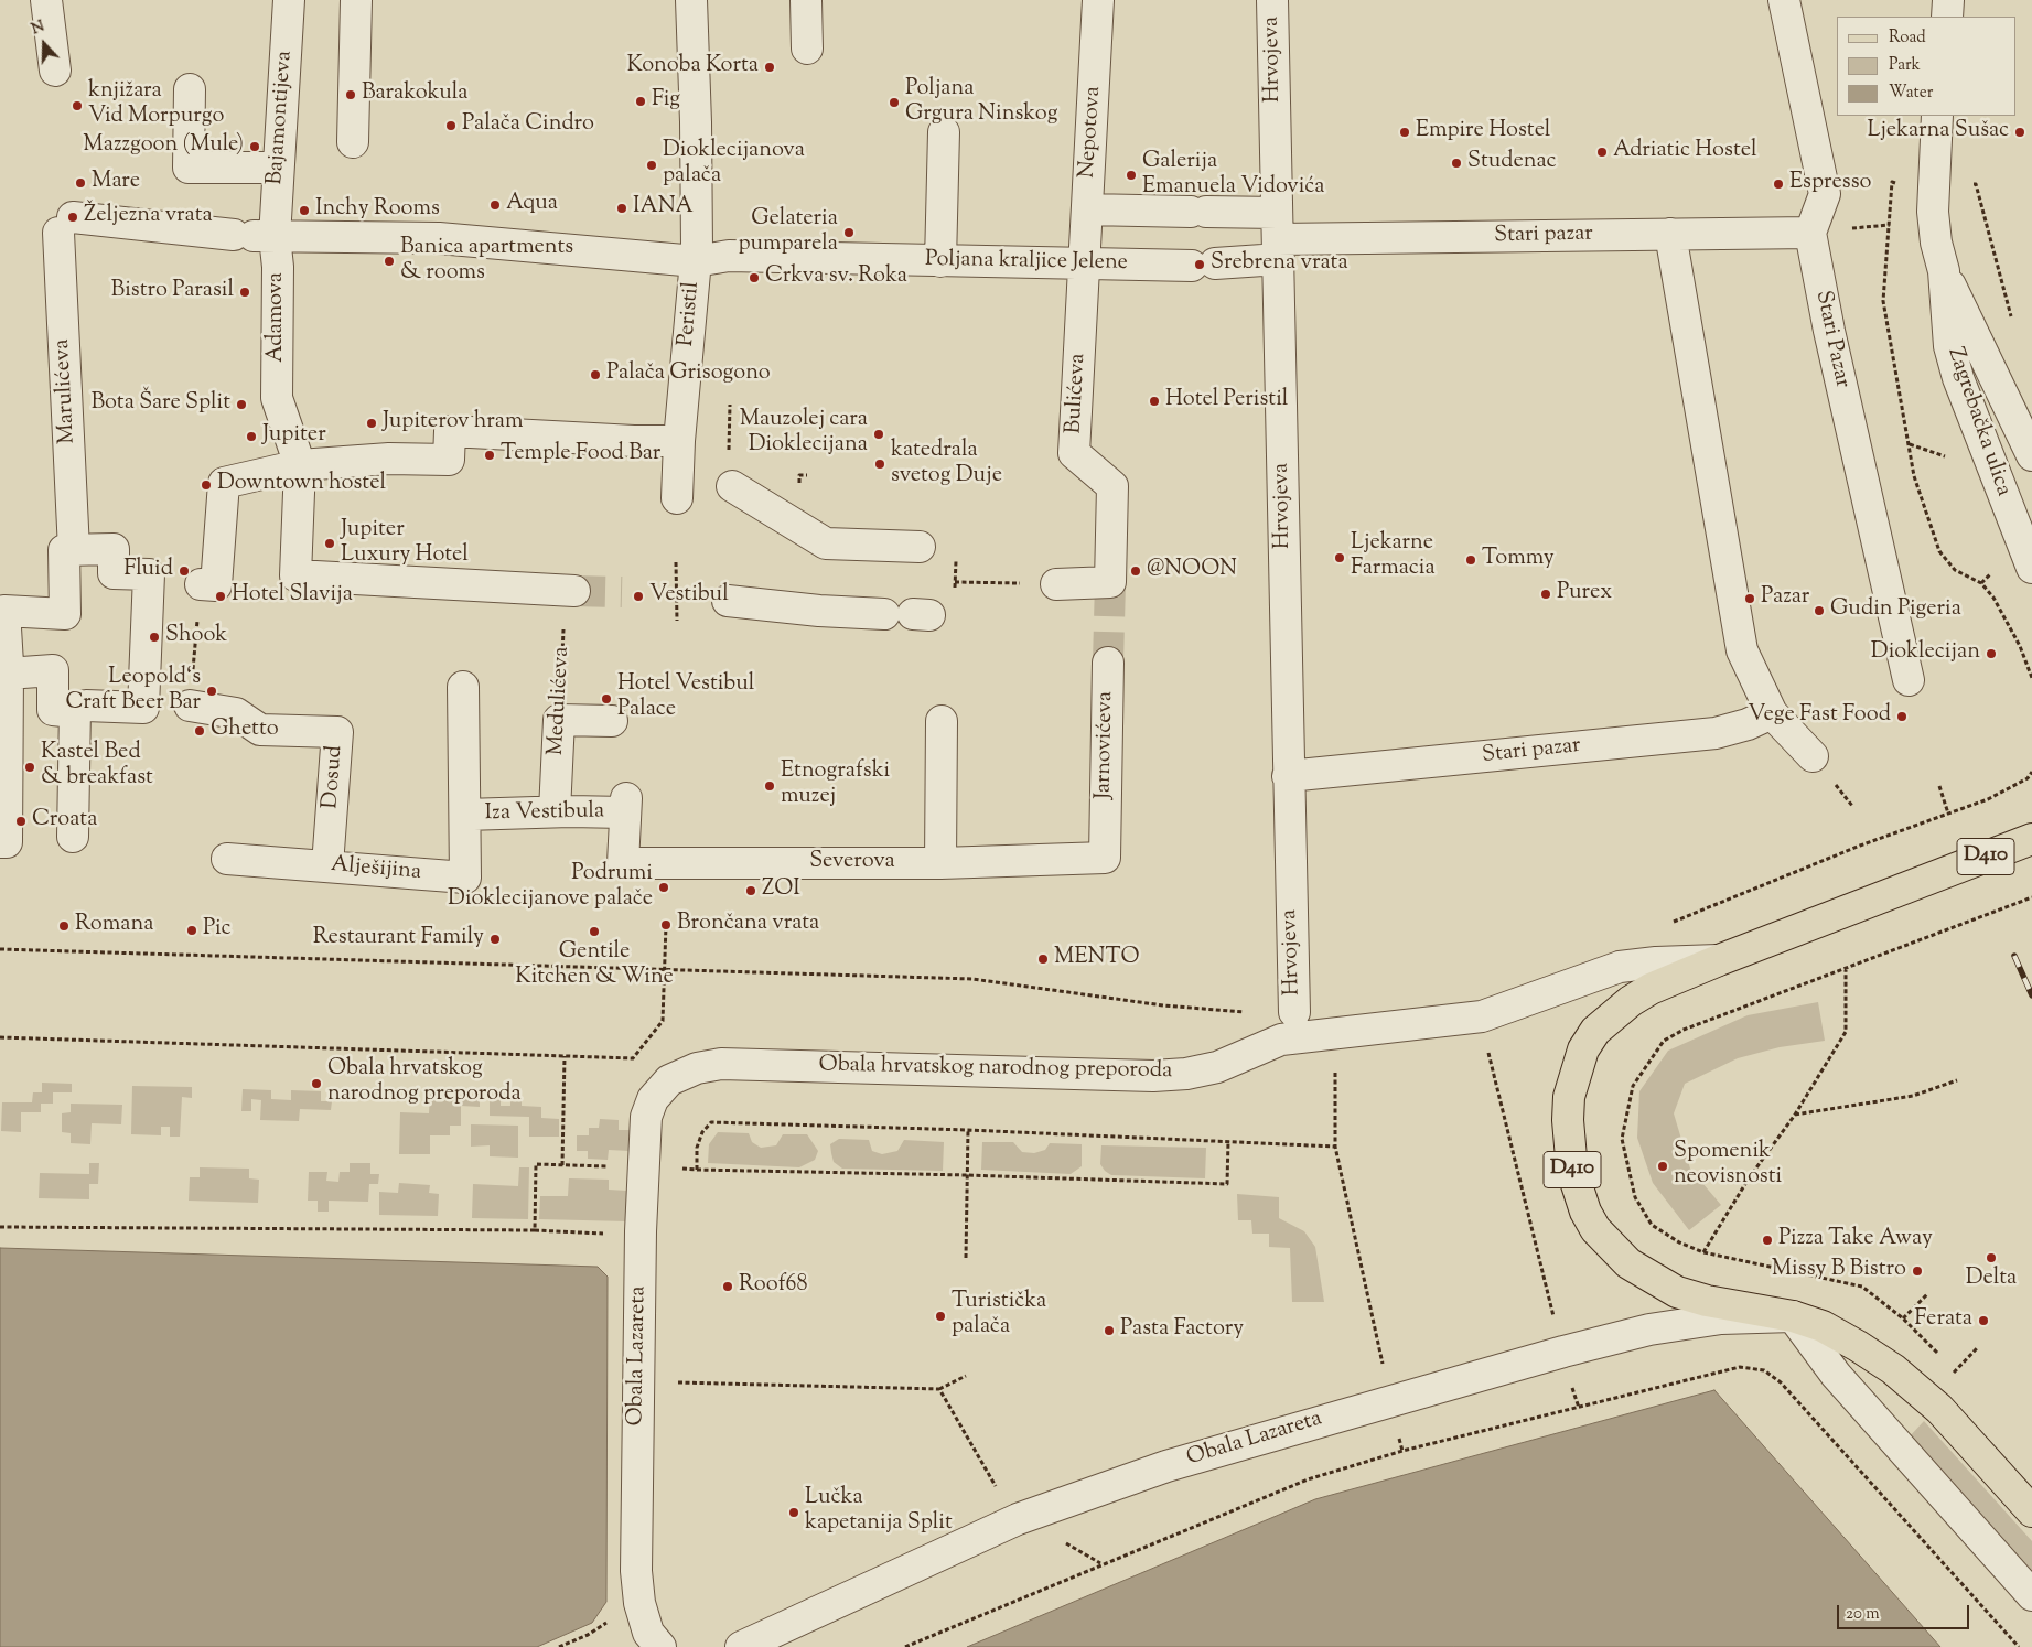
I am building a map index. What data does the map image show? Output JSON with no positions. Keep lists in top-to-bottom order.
{
  "streets": {
    "main road": ["D410", "Obala hrvatskog narodnog preporoda"],
    "street": [
      "Hrvojeva",
      "Bajamontijeva",
      "Nepotova",
      "Stari pazar",
      "Poljana kraljice Jelene",
      "Peristil",
      "Adamova",
      "Stari Pazar",
      "Marulićeva",
      "Bulićeva",
      "Zagrebačka ulica",
      "Medulićeva",
      "Jarnovićeva",
      "Dosud",
      "Iza Vestibula",
      "Severova",
      "Alješijina",
      "Obala Lazareta"
    ]
  },
  "crossings": [
    ["Hrvojeva", "Stari pazar"],
    ["Hrvojeva", "Poljana kraljice Jelene"],
    ["Bajamontijeva", "Peristil"],
    ["Bajamontijeva", "Adamova"],
    ["Nepotova", "Poljana kraljice Jelene"],
    ["Nepotova", "Bulićeva"],
    ["Stari pazar", "Poljana kraljice Jelene"],
    ["Stari pazar", "Stari Pazar"],
    ["Poljana kraljice Jelene", "Peristil"],
    ["Poljana kraljice Jelene", "Bulićeva"],
    ["Peristil", "Adamova"],
    ["Peristil", "Marulićeva"],
    ["Medulićeva", "Iza Vestibula"],
    ["Jarnovićeva", "Severova"],
    ["Dosud", "Alješijina"],
    ["Iza Vestibula", "Severova"],
    ["Iza Vestibula", "Alješijina"],
    ["D410", "Obala hrvatskog narodnog preporoda"],
    ["D410", "Obala Lazareta"],
    ["Obala hrvatskog narodnog preporoda", "Obala Lazareta"]
  ],
  "places": [
    "Konoba Korta",
    "Barakokula",
    "Fig",
    "Poljana Grgura Ninskog",
    "knjižara Vid Morpurgo",
    "Palača Cindro",
    "Empire Hostel",
    "Ljekarna Sušac",
    "Mazzgoon (Mule)",
    "Adriatic Hostel",
    "Studenac",
    "Dioklecijanova palača",
    "Galerija Emanuela Vidovića",
    "Mare",
    "Espresso",
    "Aqua",
    "IANA",
    "Inchy Rooms",
    "Željezna vrata",
    "Gelateria pumparela",
    "Banica apartments & rooms",
    "Srebrena vrata",
    "Crkva sv. Roka",
    "Bistro Parasil",
    "Palača Grisogono",
    "Hotel Peristil",
    "Bota Šare Split",
    "Jupiterov hram",
    "Mauzolej cara Dioklecijana",
    "Jupiter",
    "Temple Food Bar",
    "katedrala svetog Duje",
    "Downtown hostel",
    "Jupiter Luxury Hotel",
    "Ljekarne Farmacia",
    "Tommy",
    "Fluid",
    "@NOON",
    "Purex",
    "Hotel Slavija",
    "Vestibul",
    "Pazar",
    "Gudin Pigeria",
    "Shook",
    "Dioklecijan",
    "Leopold‘s Craft Beer Bar",
    "Hotel Vestibul Palace",
    "Vege Fast Food",
    "Ghetto",
    "Kastel Bed & breakfast",
    "Etnografski muzej",
    "Croata",
    "Podrumi Dioklecijanove palače",
    "ZOI",
    "Brončana vrata",
    "Romana",
    "Pic",
    "Gentile Kitchen & Wine",
    "Restaurant Family",
    "MENTO",
    "Obala hrvatskog narodnog preporoda",
    "Spomenik neovisnosti",
    "Pizza Take Away",
    "Delta",
    "Missy B Bistro",
    "Roof68",
    "Turistička palača",
    "Ferata",
    "Pasta Factory",
    "Lučka kapetanija Split"
  ],
  "legend": ["Road", "Park", "Water"],
  "scale_bar": "20 m",
  "north": "top"
}
